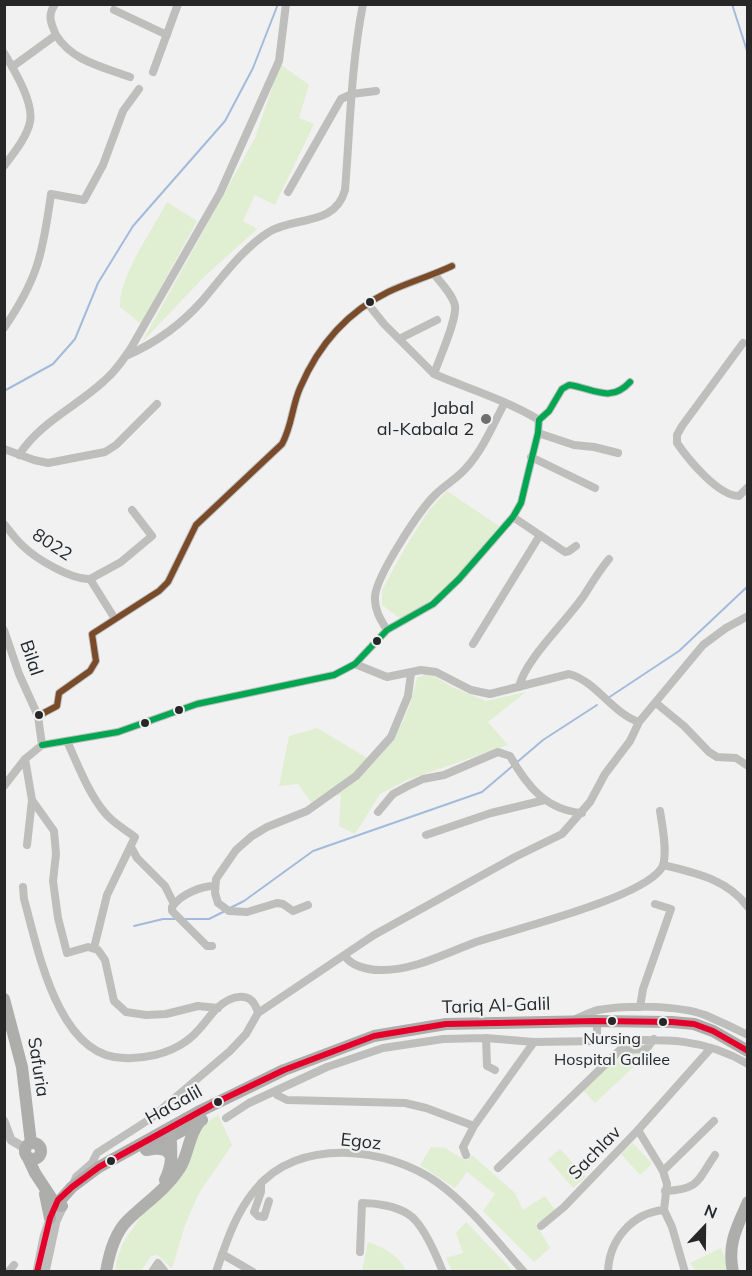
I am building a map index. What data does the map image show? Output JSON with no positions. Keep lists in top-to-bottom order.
{
  "streets": {
    "main road": ["Tariq Al-Galil", "Safuria", "HaGalil"],
    "street": [
      "8022",
      "Bilal",
      "Egoz",
      "Sachlav"
    ]
  },
  "crossings": [
    ["Tariq Al-Galil", "HaGalil"],
    ["Safuria", "HaGalil"]
  ],
  "places": ["Jabal al-Kabala 2", "Nursing Hospital Galilee"],
  "north": "top"
}
